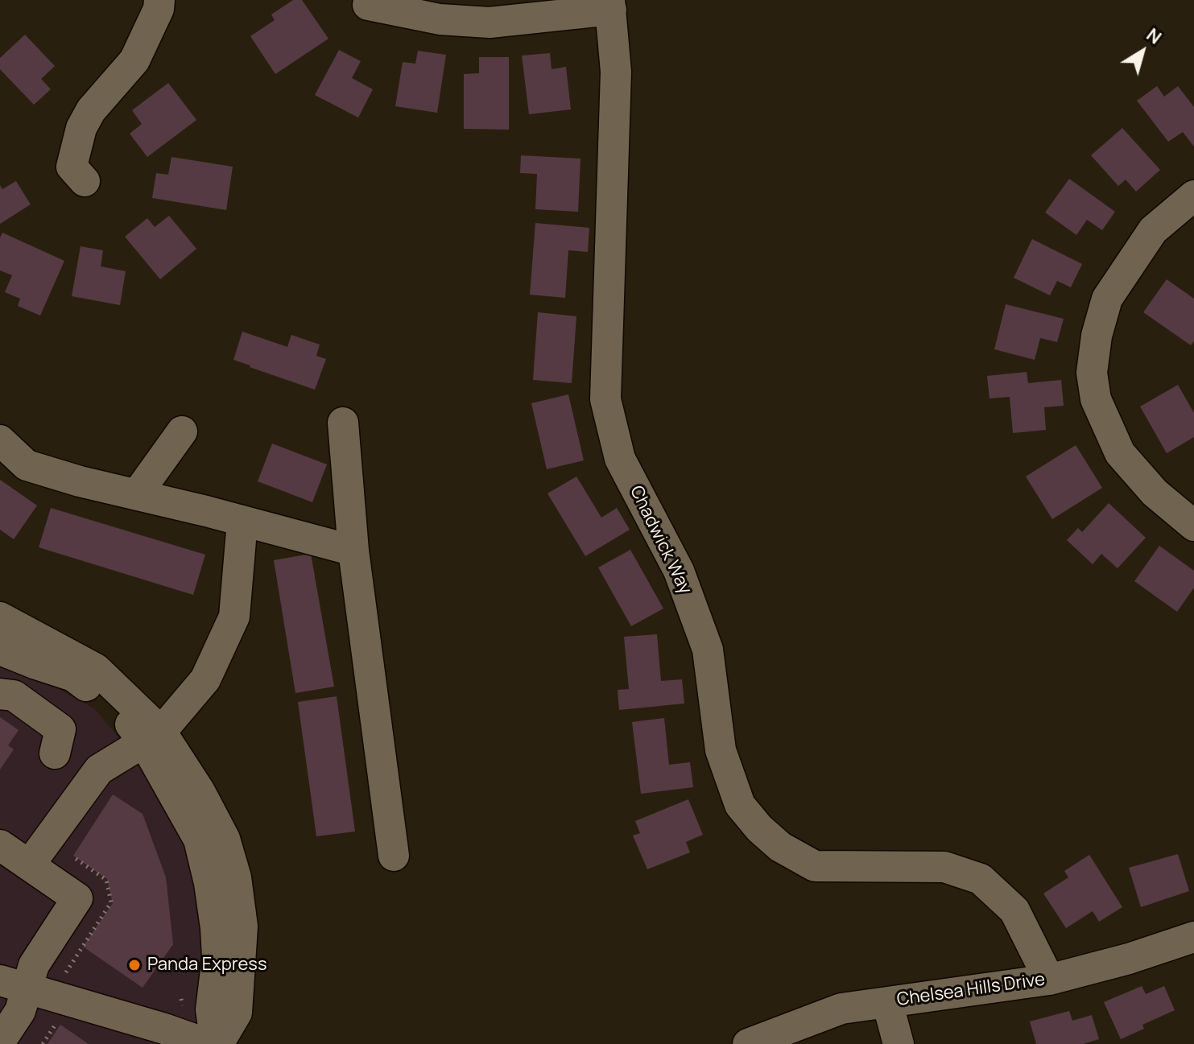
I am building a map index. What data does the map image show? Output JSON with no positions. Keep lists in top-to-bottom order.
{
  "streets": {
    "street": ["Chadwick Way", "Chelsea Hills Drive"]
  },
  "crossings": [
    ["Chadwick Way", "Chelsea Hills Drive"]
  ],
  "places": ["Panda Express"],
  "north": "top right"
}
